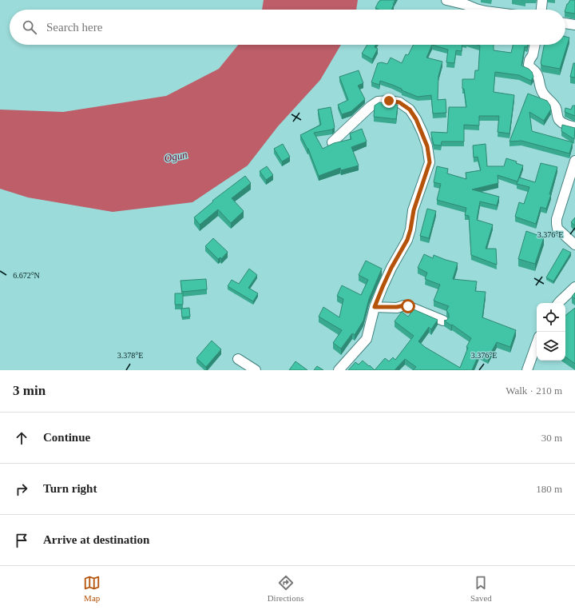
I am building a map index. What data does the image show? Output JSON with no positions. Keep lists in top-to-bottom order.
{
  "water": ["Ogun"],
  "page": {
    "search": "Search here",
    "heading": ["3 min", "Walk · 210 m"],
    "list": [
      ["Continue", "30 m"],
      ["Turn right", "180 m"],
      "Arrive at destination"
    ],
    "nav": ["Map", "Directions", "Saved"]
  },
  "coordinates": ["3.376°E", "6.672°N", "3.378°E"]
}
